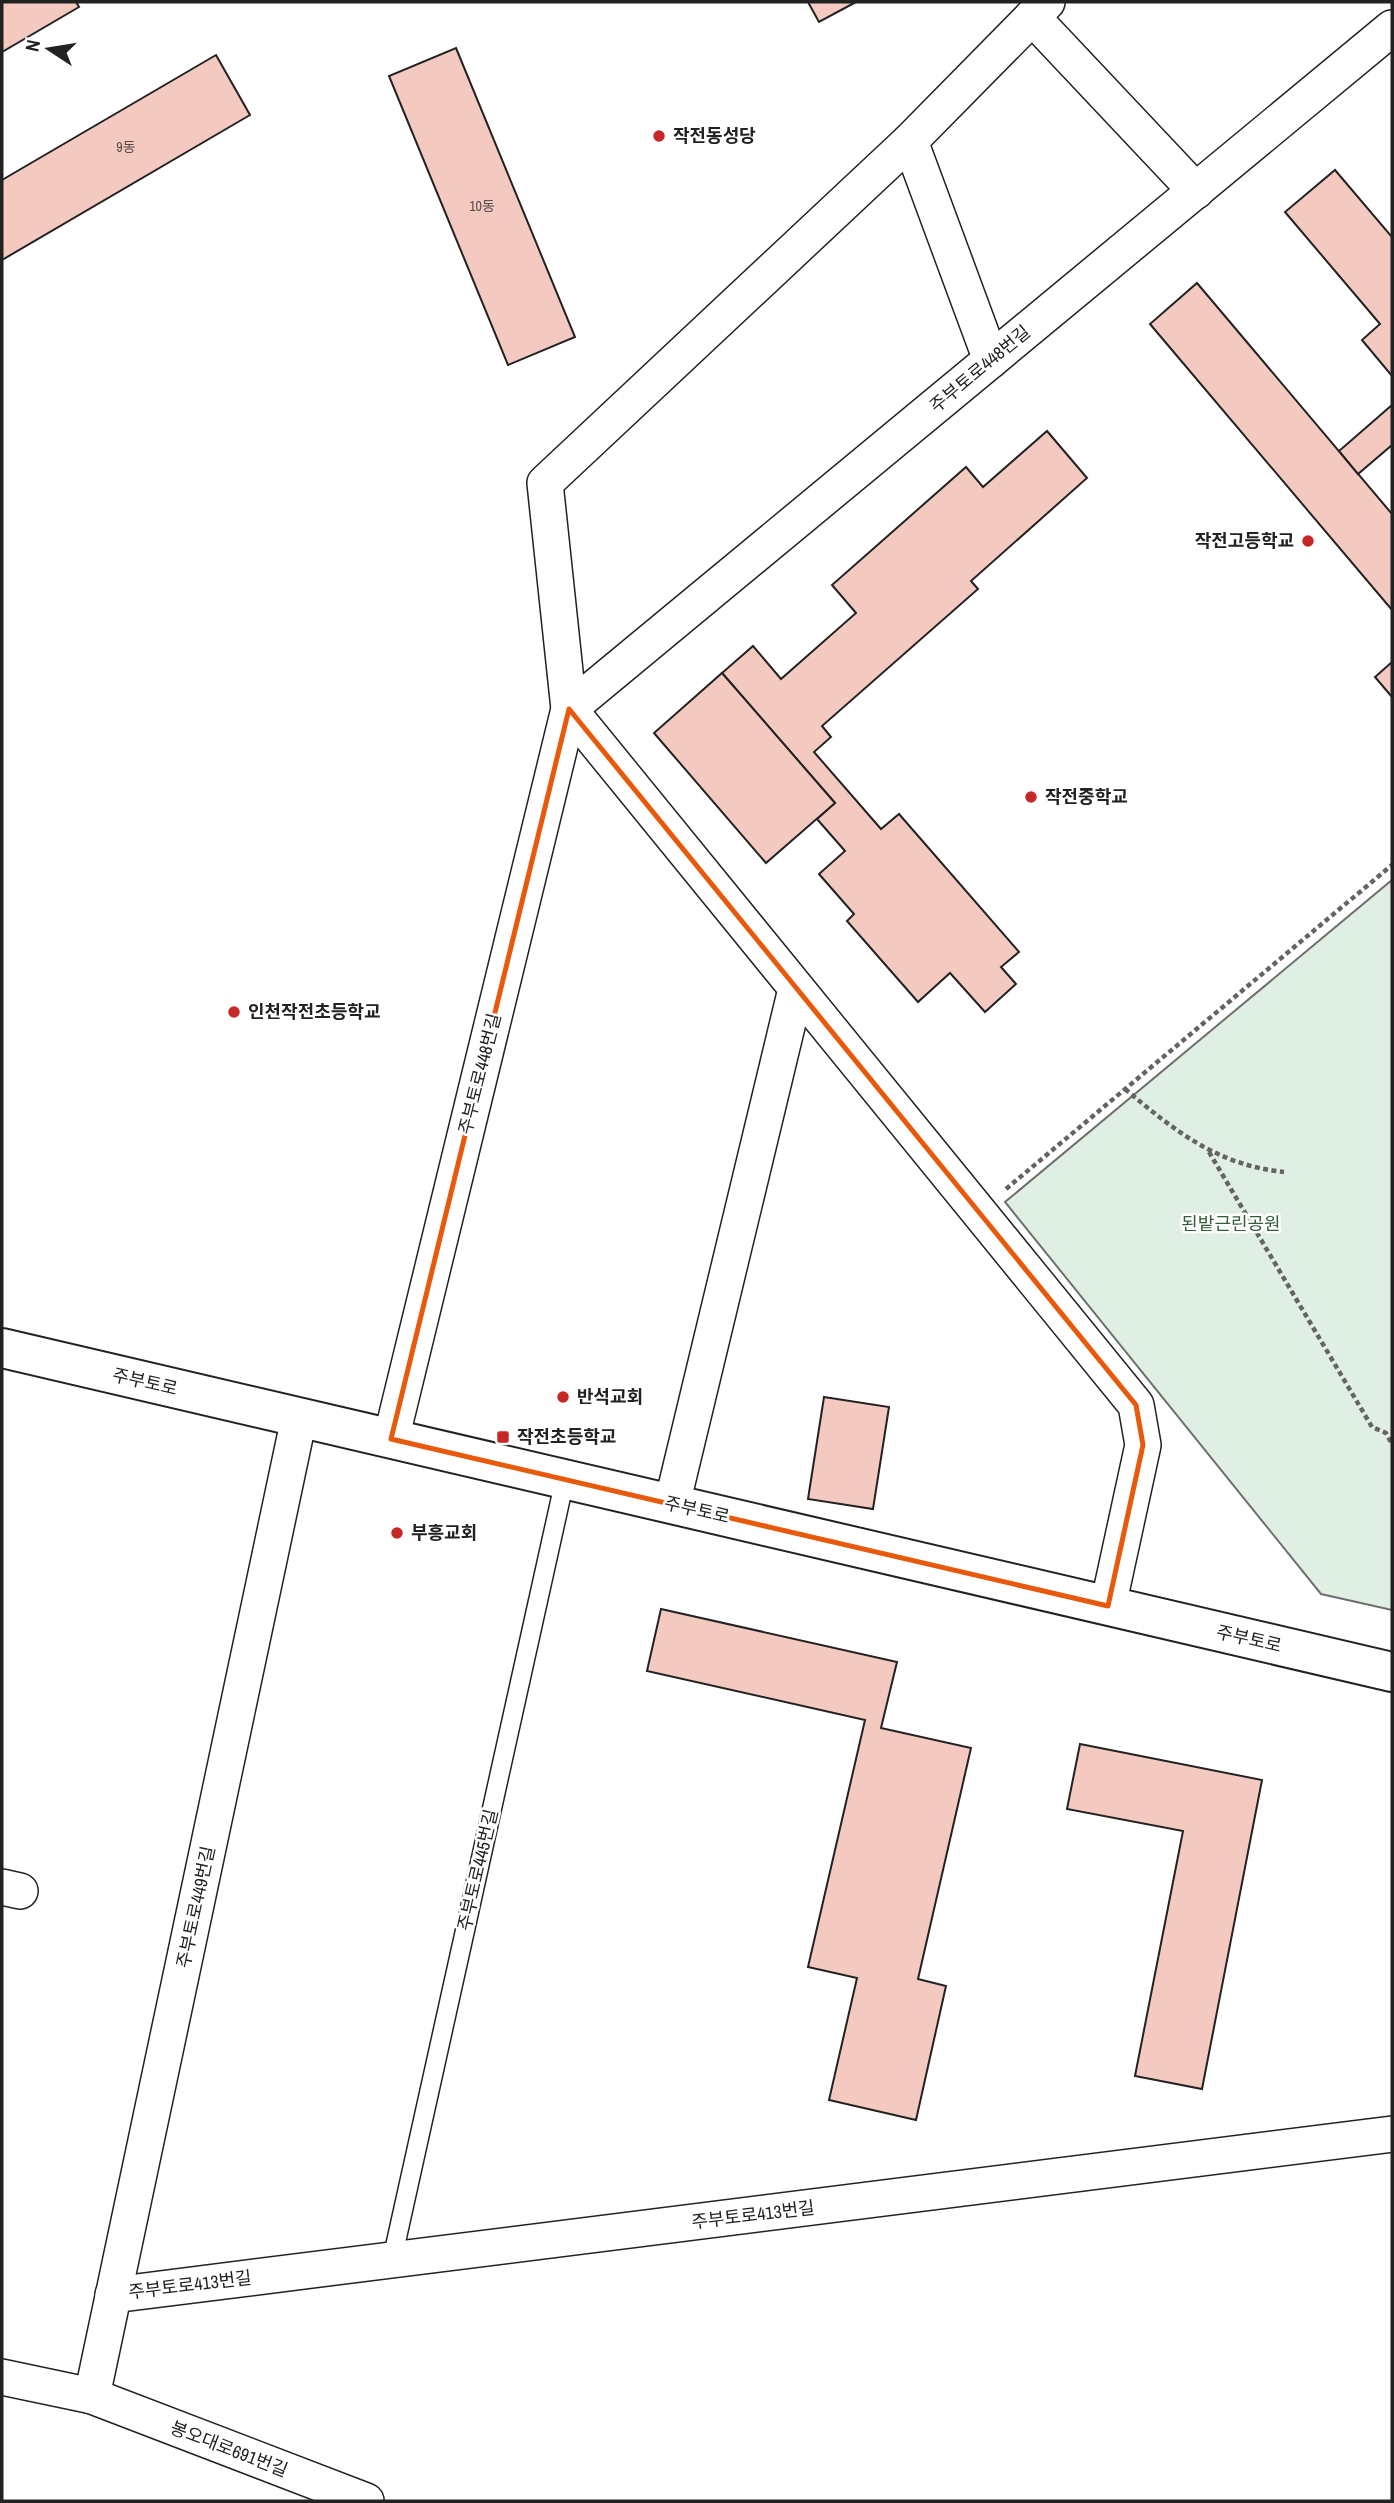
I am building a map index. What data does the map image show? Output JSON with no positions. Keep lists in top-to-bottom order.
{
  "streets": {
    "main road": ["주부토로"],
    "street": [
      "주부토로448번길",
      "주부토로449번길",
      "주부토로413번길",
      "봉오대로691번길"
    ],
    "lane": ["주부토로445번길"]
  },
  "crossings": [
    ["주부토로448번길", "주부토로"],
    ["주부토로", "주부토로445번길"],
    ["주부토로", "주부토로449번길"],
    ["주부토로445번길", "주부토로413번길"],
    ["주부토로449번길", "주부토로413번길"],
    ["주부토로449번길", "봉오대로691번길"]
  ],
  "parks": ["된밭근린공원"],
  "places": {
    "other": [
      "작전동성당",
      "작전고등학교",
      "작전중학교",
      "인천작전초등학교",
      "반석교회",
      "부흥교회"
    ],
    "transit": ["작전초등학교"]
  },
  "house_numbers": ["9동", "10동"],
  "north": "left"
}
